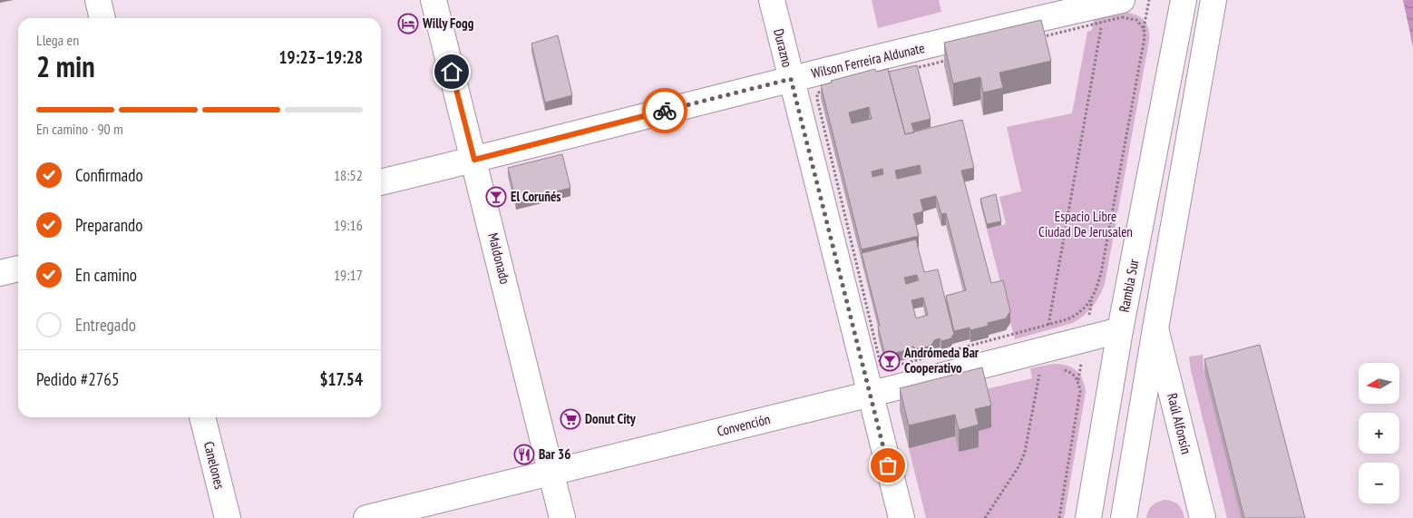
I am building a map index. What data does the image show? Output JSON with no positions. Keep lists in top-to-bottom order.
{
  "streets": {
    "street": [
      "Durazno",
      "Wilson Ferreira Aldunate",
      "Maldonado",
      "Rambla Sur",
      "Raúl Alfonsín",
      "Convención",
      "Canelones"
    ]
  },
  "crossings": [
    ["Durazno", "Wilson Ferreira Aldunate"],
    ["Durazno", "Convención"],
    ["Wilson Ferreira Aldunate", "Maldonado"],
    ["Maldonado", "Convención"],
    ["Rambla Sur", "Convención"]
  ],
  "parks": ["Espacio Libre Ciudad De Jerusalen"],
  "places": {
    "hotel": ["Willy Fogg"],
    "bar": ["El Coruñés", "Andrómeda Bar Cooperativo"],
    "supermarket": ["Donut City"],
    "restaurant": ["Bar 36"]
  },
  "north": "left",
  "page": {
    "heading": ["2 min", "Llega en", "19:23–19:28"],
    "panel": ["Pedido #2765", "$17.54"],
    "bar": "En camino · 90 m",
    "list": [
      ["Confirmado", "18:52"],
      ["Preparando", "19:16"],
      ["En camino", "19:17"],
      "Entregado"
    ],
    "map_buttons": ["+", "−"]
  }
}
